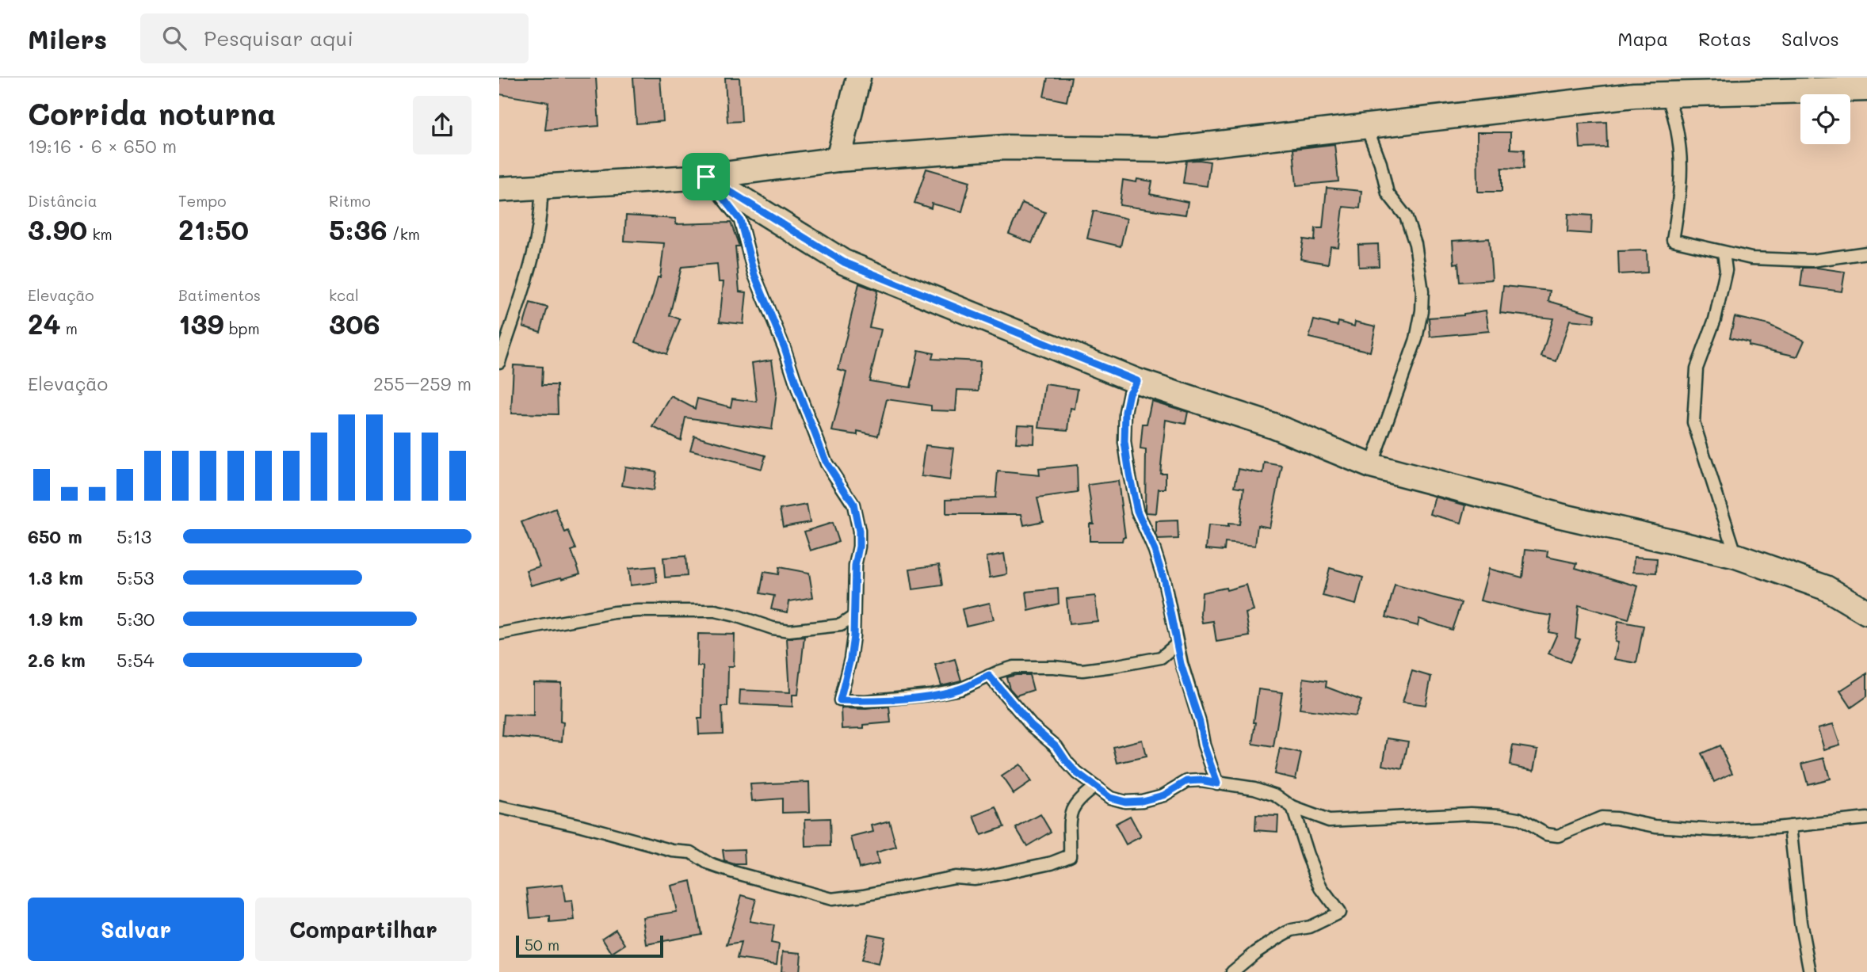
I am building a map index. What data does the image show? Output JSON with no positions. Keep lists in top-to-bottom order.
{
  "scale_bar": "50 m",
  "page": {
    "header": "Milers",
    "search": "Pesquisar aqui",
    "nav": ["Mapa", "Rotas", "Salvos"],
    "heading": ["Corrida noturna", "19:16 · 6 × 650 m"],
    "stats": [
      ["Distância", "3.90 km"],
      ["Tempo", "21:50"],
      ["Ritmo", "5:36 /km"],
      ["Elevação", "24 m"],
      ["Batimentos", "139 bpm"],
      ["kcal", "306"]
    ],
    "chart": ["Elevação", "255–259 m"],
    "list": [
      {
        "name": "650 m",
        "note": "5:13"
      },
      {
        "name": "1.3 km",
        "note": "5:53"
      },
      {
        "name": "1.9 km",
        "note": "5:30"
      },
      {
        "name": "2.6 km",
        "note": "5:54"
      }
    ],
    "buttons": ["Salvar", "Compartilhar"],
    "scale": "50 m"
  }
}
